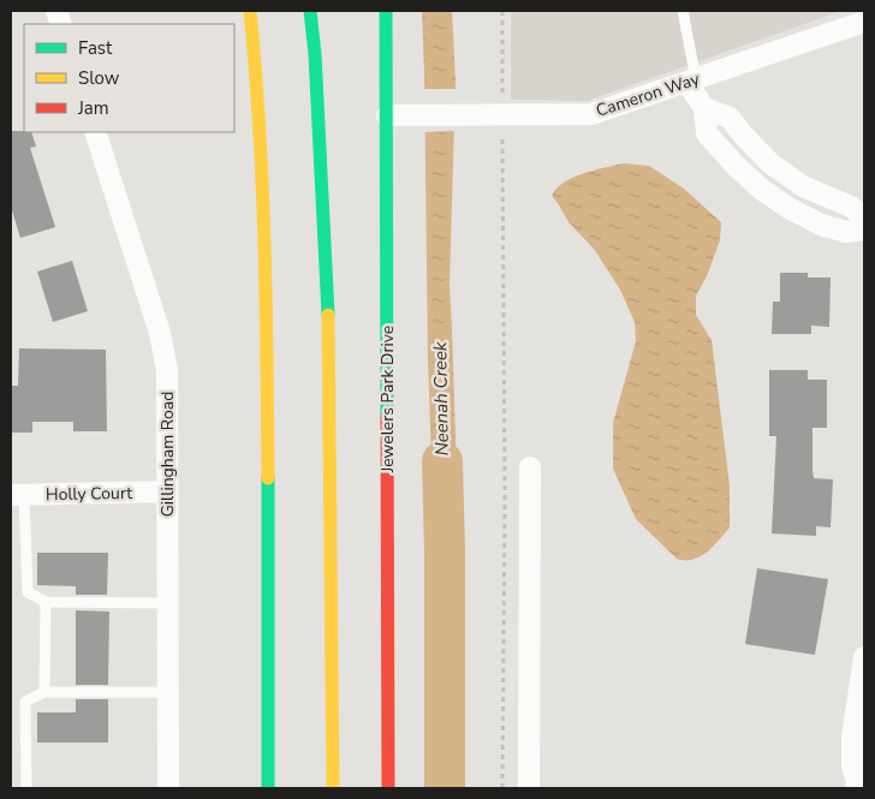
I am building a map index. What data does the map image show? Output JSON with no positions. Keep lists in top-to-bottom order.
{
  "streets": {
    "main road": ["Jewelers Park Drive"],
    "street": ["Cameron Way", "Gillingham Road", "Holly Court"]
  },
  "crossings": [
    ["Cameron Way", "Jewelers Park Drive"],
    ["Gillingham Road", "Holly Court"]
  ],
  "water": ["Neenah Creek"],
  "legend": ["Fast", "Slow", "Jam"]
}
